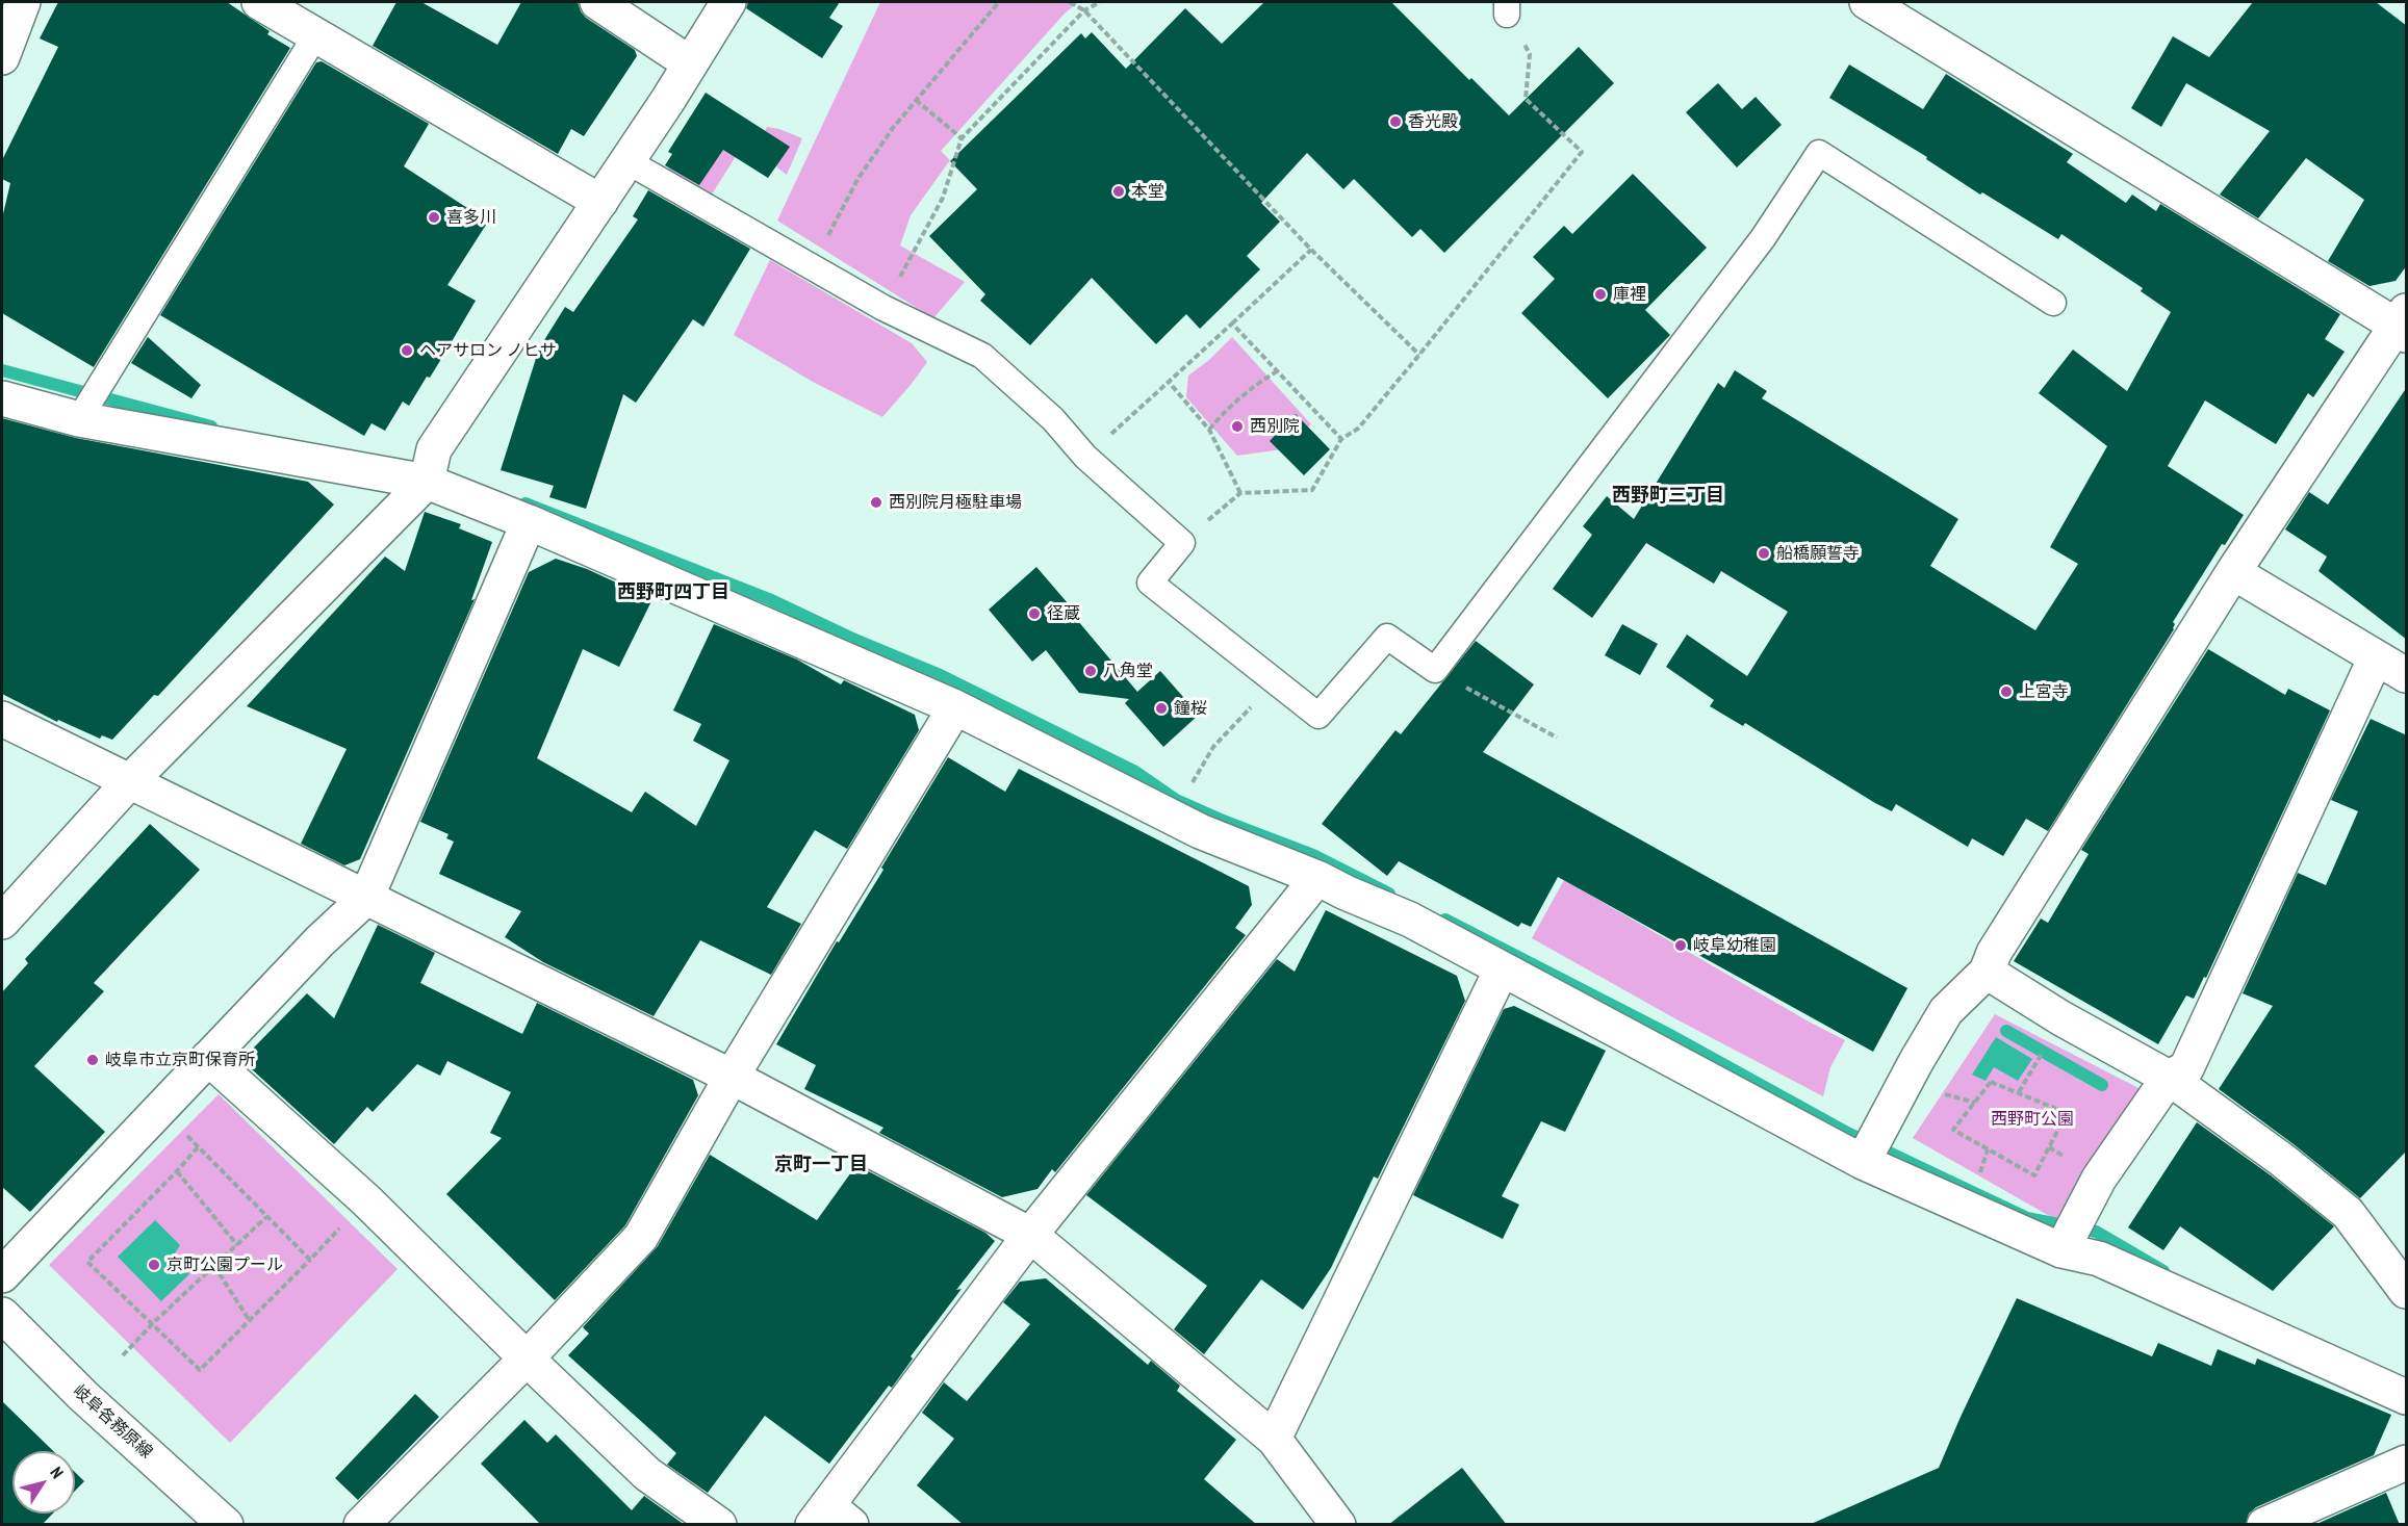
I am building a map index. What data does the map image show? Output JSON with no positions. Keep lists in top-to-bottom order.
{
  "streets": {
    "street": ["岐阜各務原線"]
  },
  "districts": ["西野町三丁目", "西野町四丁目", "京町一丁目"],
  "parks": ["西野町公園"],
  "places": [
    "香光殿",
    "本堂",
    "喜多川",
    "庫裡",
    "ヘアサロン ノヒサ",
    "西別院",
    "西別院月極駐車場",
    "船橋願誓寺",
    "径蔵",
    "八角堂",
    "上宮寺",
    "鐘桜",
    "岐阜幼稚園",
    "岐阜市立京町保育所",
    "京町公園プール"
  ],
  "north": "top right"
}
